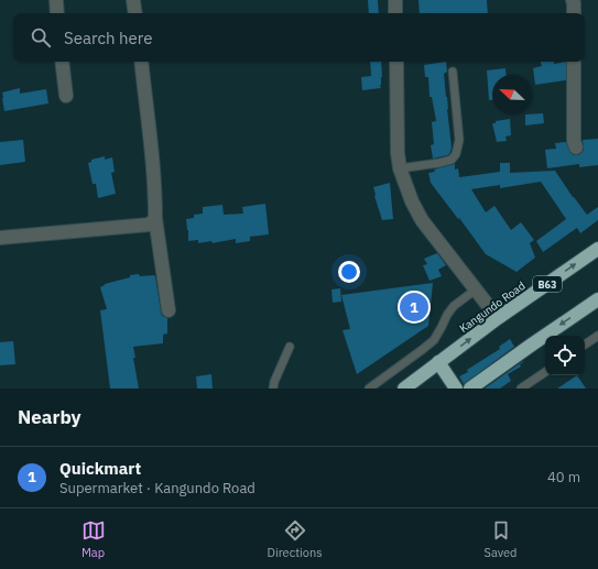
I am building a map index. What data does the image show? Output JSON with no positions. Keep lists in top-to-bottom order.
{
  "streets": {
    "highway": ["B63", "Kangundo Road"]
  },
  "north": "top left",
  "page": {
    "search": "Search here",
    "pins": "1",
    "heading": "Nearby",
    "list": [
      {
        "mark": "1",
        "name": "Quickmart",
        "note": "Supermarket · Kangundo Road",
        "value": "40 m"
      }
    ],
    "nav": ["Map", "Directions", "Saved"]
  }
}
